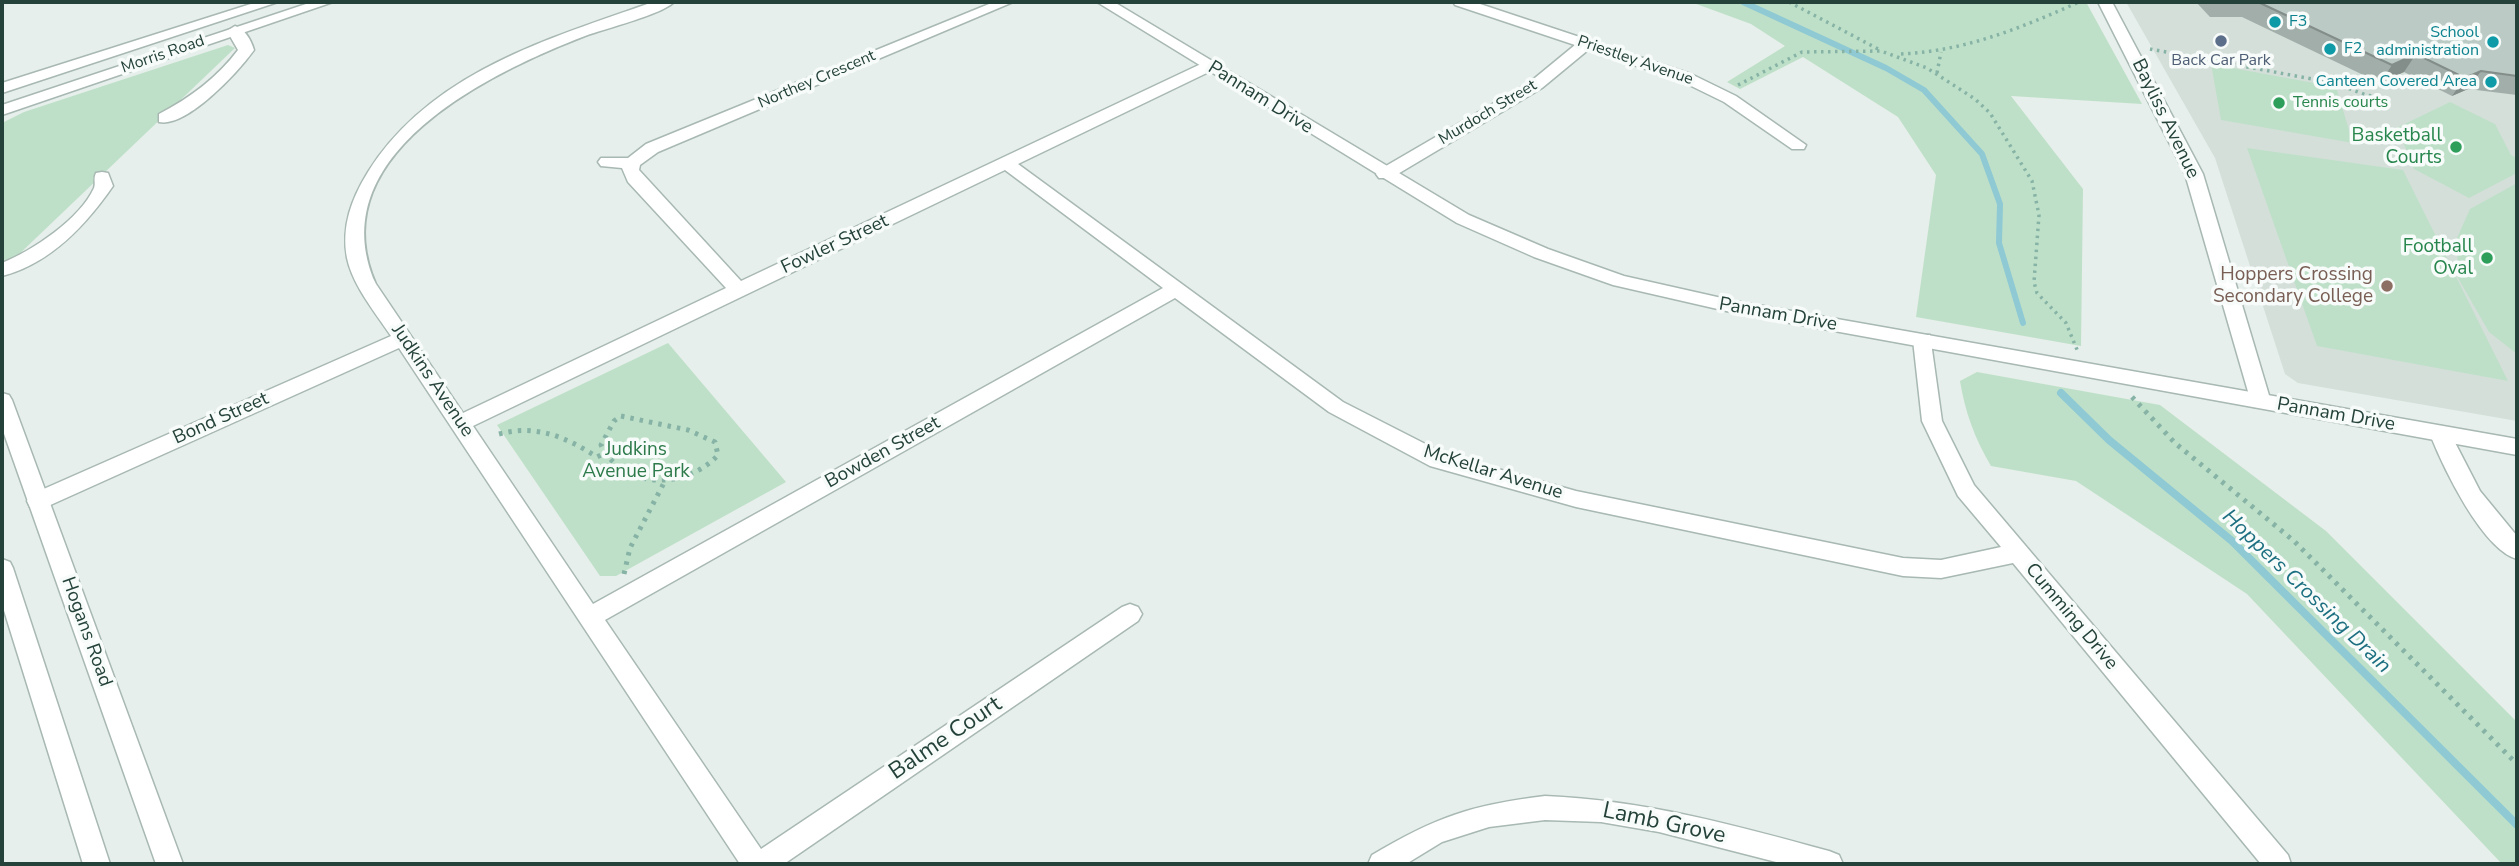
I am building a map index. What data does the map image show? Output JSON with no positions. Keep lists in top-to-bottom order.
{
  "streets": {
    "street": [
      "Morris Road",
      "Priestley Avenue",
      "Northey Crescent",
      "Pannam Drive",
      "Murdoch Street",
      "Bayliss Avenue",
      "Fowler Street",
      "Judkins Avenue",
      "Bond Street",
      "Bowden Street",
      "McKellar Avenue",
      "Cumming Drive",
      "Hogans Road",
      "Balme Court",
      "Lamb Grove"
    ]
  },
  "crossings": [
    ["Priestley Avenue", "Murdoch Street"],
    ["Pannam Drive", "Murdoch Street"],
    ["Pannam Drive", "Bayliss Avenue"],
    ["Pannam Drive", "Fowler Street"],
    ["Pannam Drive", "Cumming Drive"],
    ["Fowler Street", "Judkins Avenue"],
    ["Fowler Street", "McKellar Avenue"],
    ["Judkins Avenue", "Bond Street"],
    ["Judkins Avenue", "Bowden Street"],
    ["Bond Street", "Hogans Road"],
    ["Bowden Street", "McKellar Avenue"],
    ["McKellar Avenue", "Cumming Drive"]
  ],
  "water": ["Hoppers Crossing Drain"],
  "parks": ["Judkins Avenue Park"],
  "places": [
    "F3",
    "Back Car Park",
    "School administration",
    "F2",
    "Canteen Covered Area",
    "Tennis courts",
    "Basketball Courts",
    "Football Oval",
    "Hoppers Crossing Secondary College"
  ]
}
